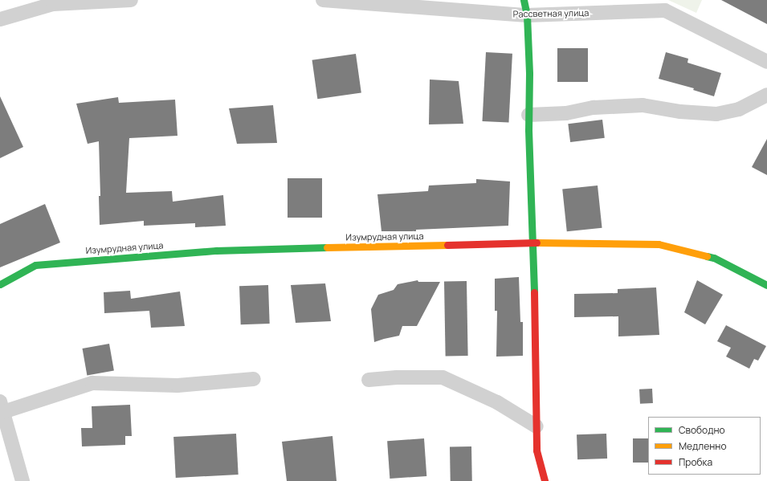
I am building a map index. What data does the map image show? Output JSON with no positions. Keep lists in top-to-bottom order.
{
  "streets": {
    "street": ["Рассветная улица", "Изумрудная улица"]
  },
  "legend": ["Свободно", "Медленно", "Пробка"]
}
